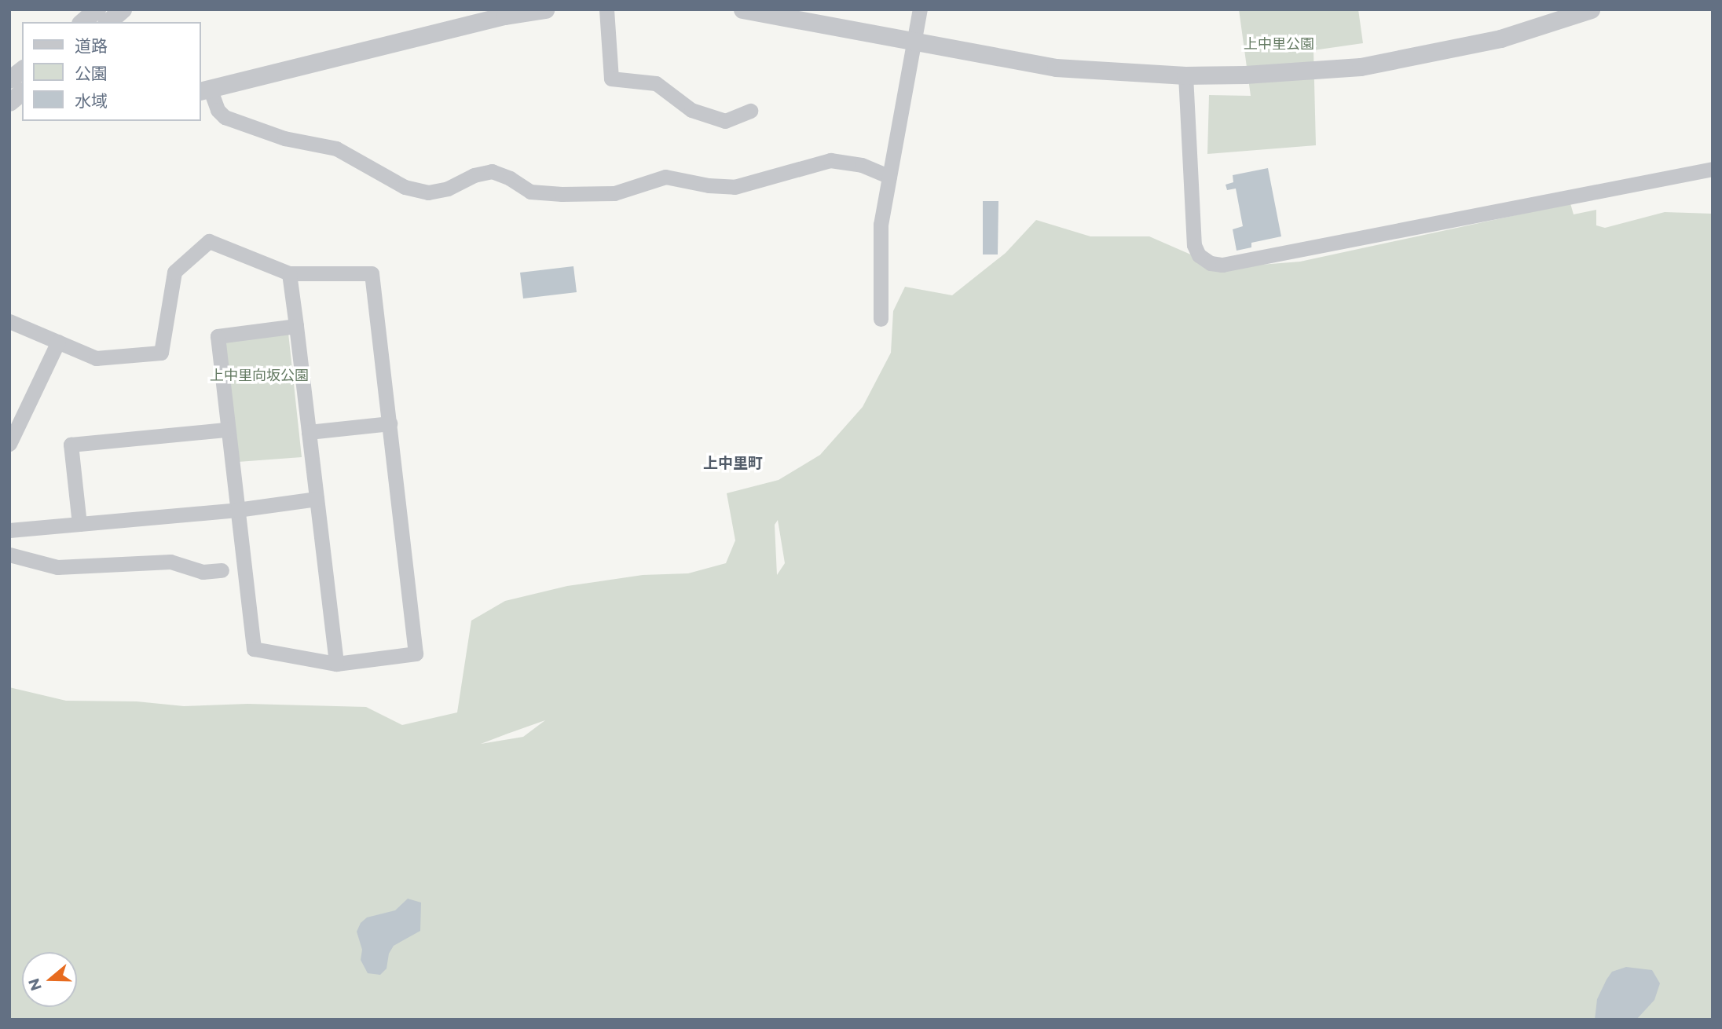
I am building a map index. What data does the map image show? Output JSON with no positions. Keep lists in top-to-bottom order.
{
  "districts": ["上中里町"],
  "parks": ["上中里公園", "上中里向坂公園"],
  "legend": ["道路", "公園", "水域"],
  "north": "left"
}
